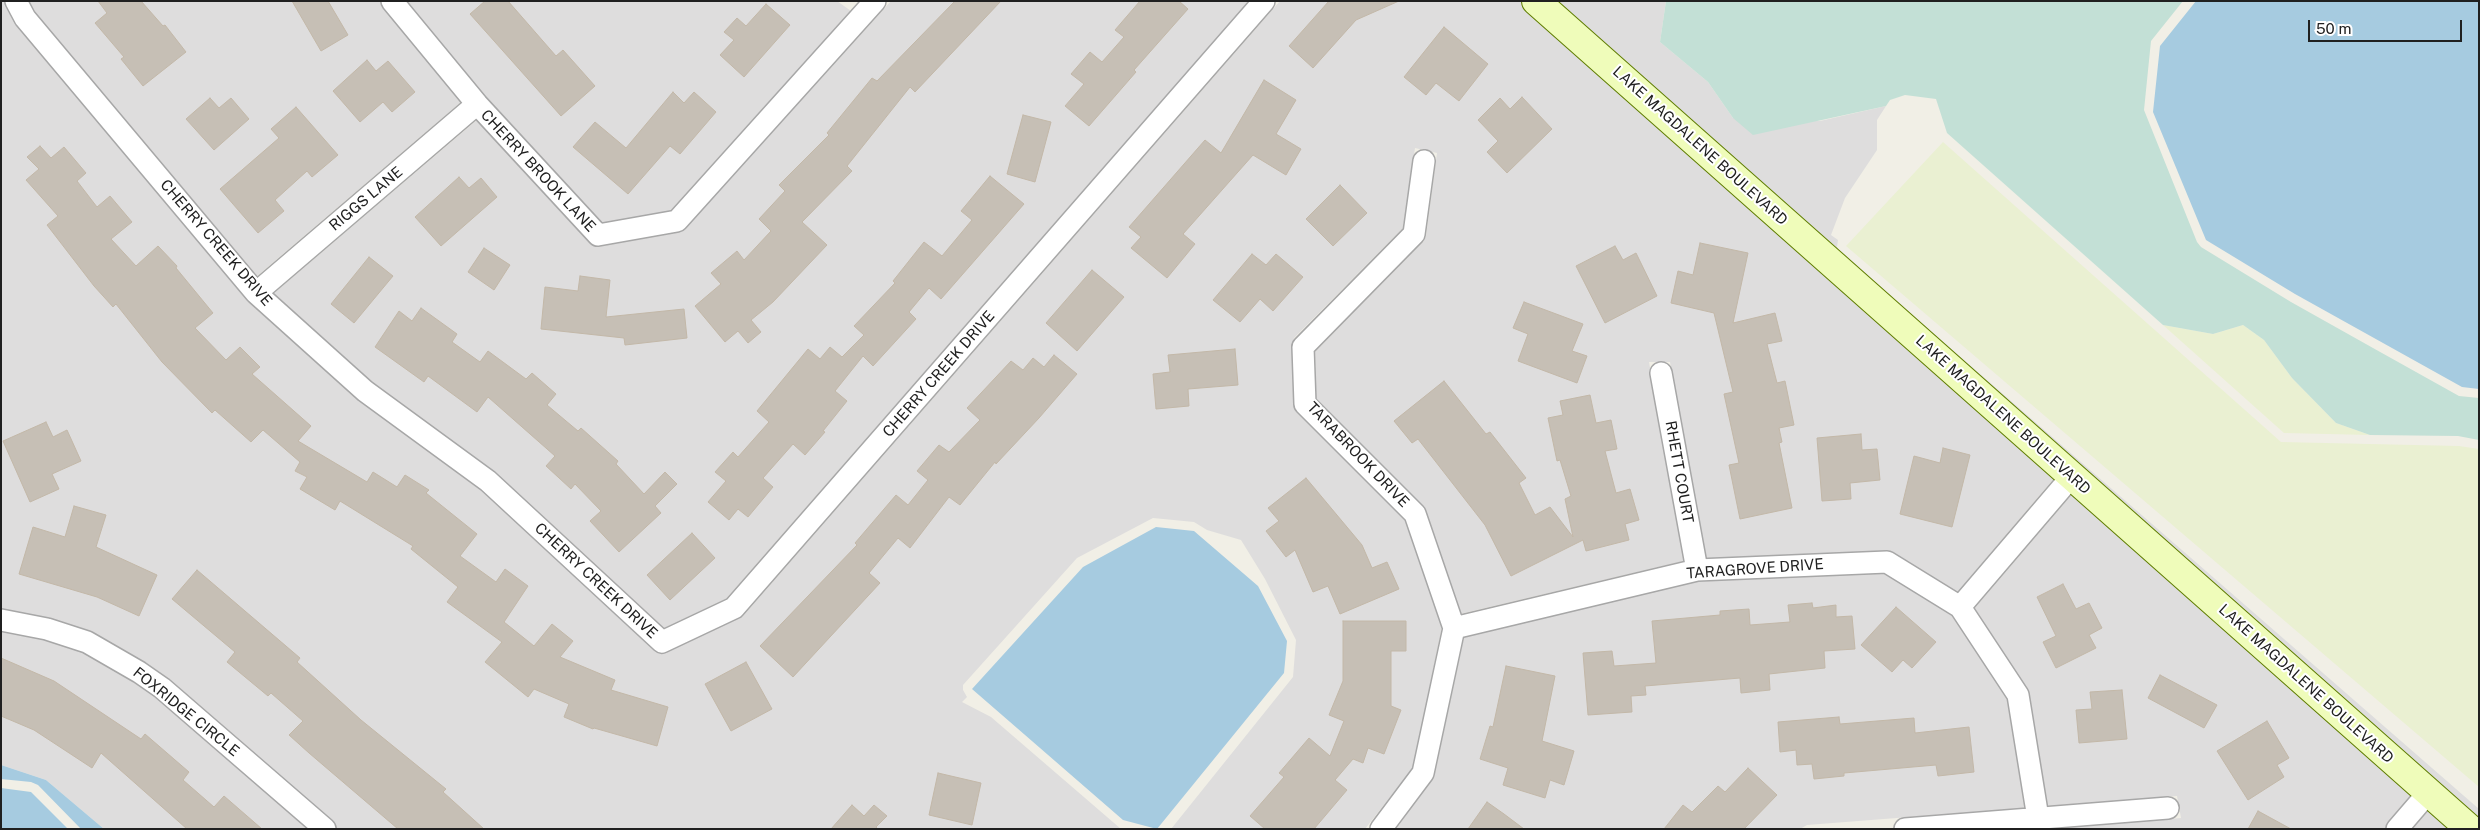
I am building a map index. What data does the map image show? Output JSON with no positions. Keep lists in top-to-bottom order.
{
  "streets": {
    "street": [
      "LAKE MAGDALENE BOULEVARD",
      "CHERRY BROOK LANE",
      "RIGGS LANE",
      "CHERRY CREEK DRIVE",
      "TARABROOK DRIVE",
      "RHETT COURT",
      "TARAGROVE DRIVE",
      "FOXRIDGE CIRCLE"
    ]
  },
  "crossings": [
    ["CHERRY BROOK LANE", "RIGGS LANE"],
    ["RIGGS LANE", "CHERRY CREEK DRIVE"],
    ["TARABROOK DRIVE", "TARAGROVE DRIVE"],
    ["RHETT COURT", "TARAGROVE DRIVE"]
  ],
  "scale_bar": "50 m"
}
